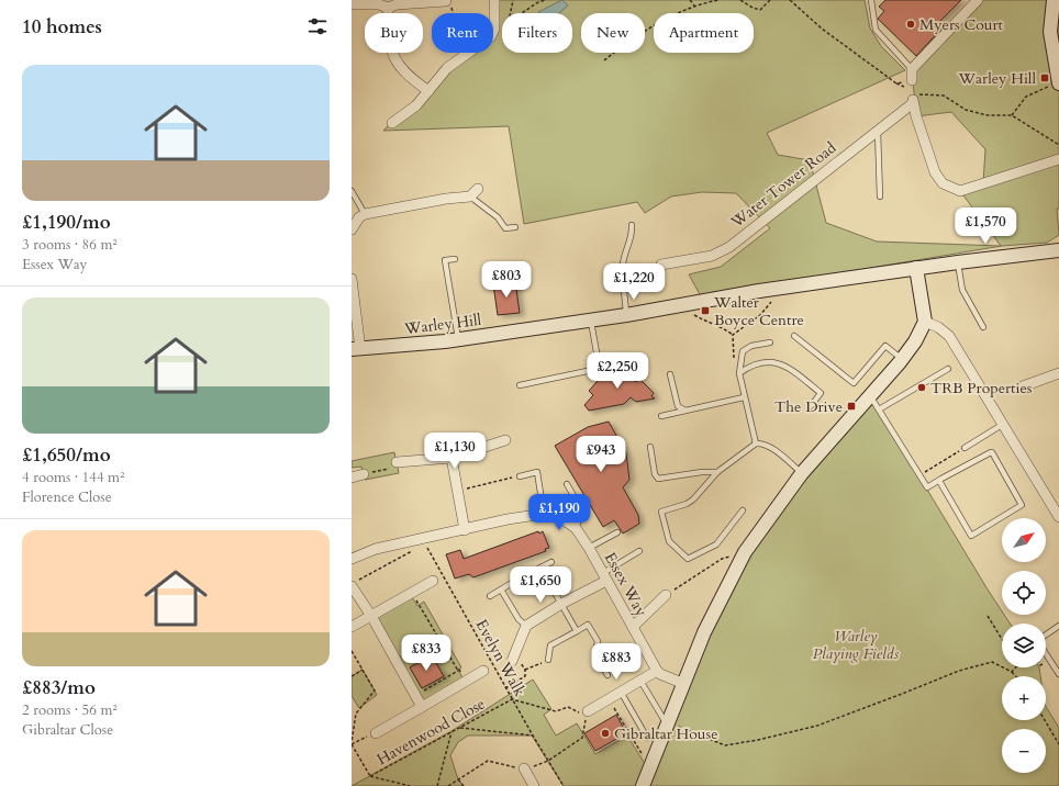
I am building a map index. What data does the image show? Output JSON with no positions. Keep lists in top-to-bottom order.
{
  "streets": {
    "main road": ["Warley Hill"],
    "street": ["Water Tower Road", "Essex Way"],
    "path": ["Evelyn Walk", "Havenwood Close"]
  },
  "crossings": [
    ["Essex Way", "Evelyn Walk"],
    ["Evelyn Walk", "Havenwood Close"]
  ],
  "parks": ["Warley Playing Fields"],
  "places": {
    "other": ["Myers Court", "TRB Properties", "Gibraltar House"],
    "transit": ["Warley Hill", "Walter Boyce Centre", "The Drive"]
  },
  "north": "top right",
  "page": {
    "heading": "10 homes",
    "chip": [
      "Buy",
      "Rent",
      "Filters",
      "New",
      "Apartment"
    ],
    "list": [
      {
        "name": "£1,190/mo",
        "note": "3 rooms · 86 m² · Essex Way"
      },
      {
        "name": "£1,650/mo",
        "note": "4 rooms · 144 m² · Florence Close"
      },
      {
        "name": "£883/mo",
        "note": "2 rooms · 56 m² · Gibraltar Close"
      }
    ],
    "price": [
      "£1,570",
      "£803",
      "£1,220",
      "£2,250",
      "£1,130",
      "£943",
      "£1,190",
      "£1,650",
      "£833",
      "£883"
    ],
    "map_buttons": ["+", "−"]
  }
}
